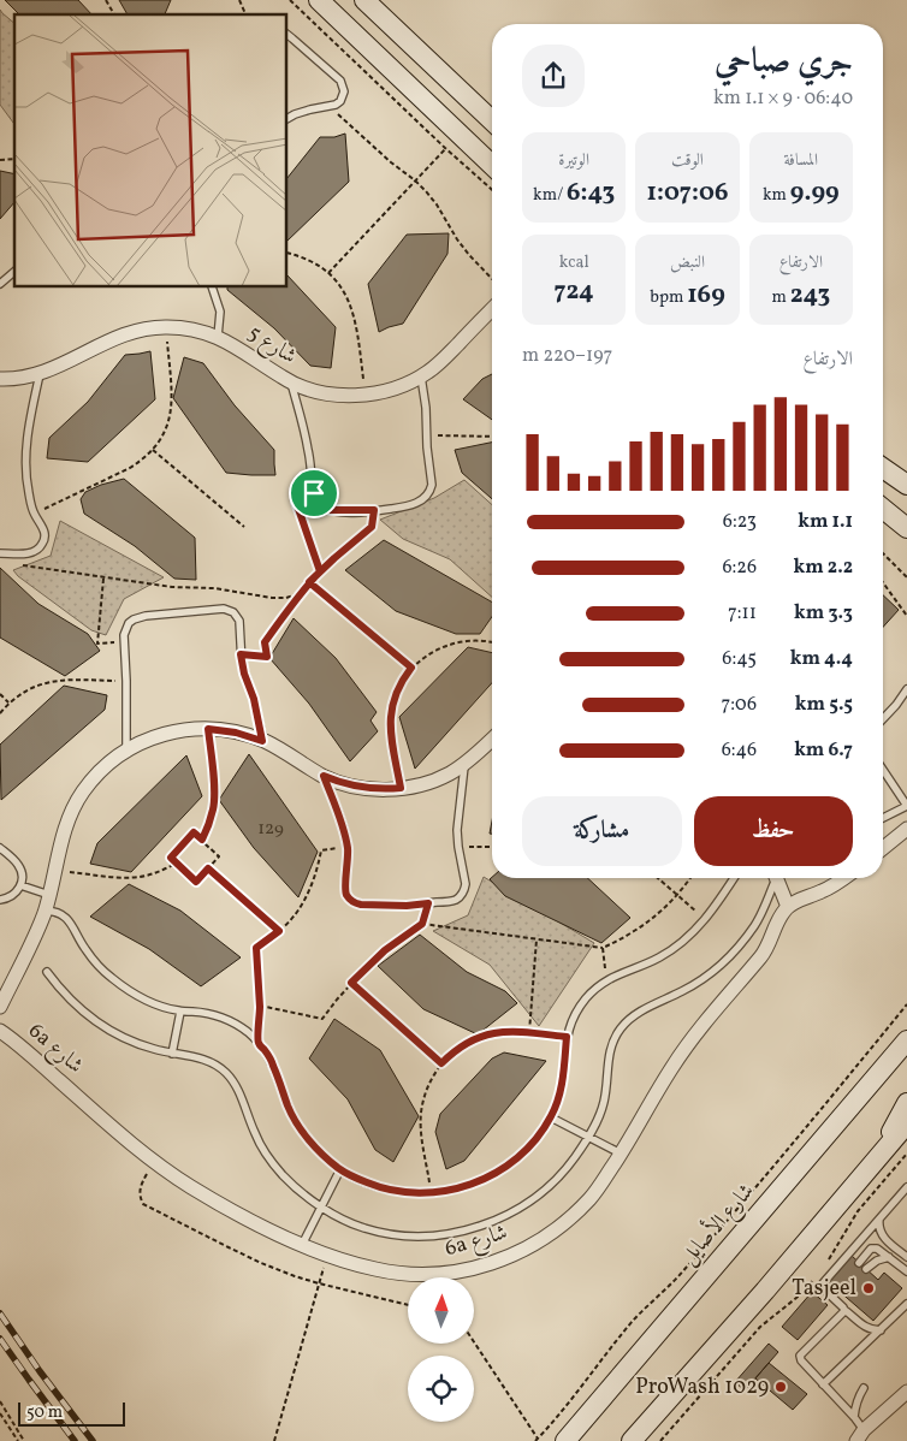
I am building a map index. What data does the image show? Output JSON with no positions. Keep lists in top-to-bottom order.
{
  "streets": {
    "main road": ["شارع الأصايل"],
    "street": ["شارع 5", "6a شارع"]
  },
  "places": ["Tasjeel", "ProWash 1029"],
  "house_numbers": ["129"],
  "scale_bar": "50 m",
  "north": "top",
  "page": {
    "heading": ["جري صباحي", "06:40 · 9 × 1.1 km"],
    "stats": [
      ["المسافة", "9.99 km"],
      ["الوقت", "1:07:06"],
      ["الوتيرة", "6:43 /km"],
      ["الارتفاع", "243 m"],
      ["النبض", "169 bpm"],
      ["kcal", "724"]
    ],
    "chart": ["الارتفاع", "197–220 m"],
    "list": [
      {
        "name": "1.1 km",
        "note": "6:23"
      },
      {
        "name": "2.2 km",
        "note": "6:26"
      },
      {
        "name": "3.3 km",
        "note": "7:11"
      },
      {
        "name": "4.4 km",
        "note": "6:45"
      },
      {
        "name": "5.5 km",
        "note": "7:06"
      },
      {
        "name": "6.7 km",
        "note": "6:46"
      }
    ],
    "buttons": ["حفظ", "مشاركة"],
    "scale": "50 m"
  }
}
